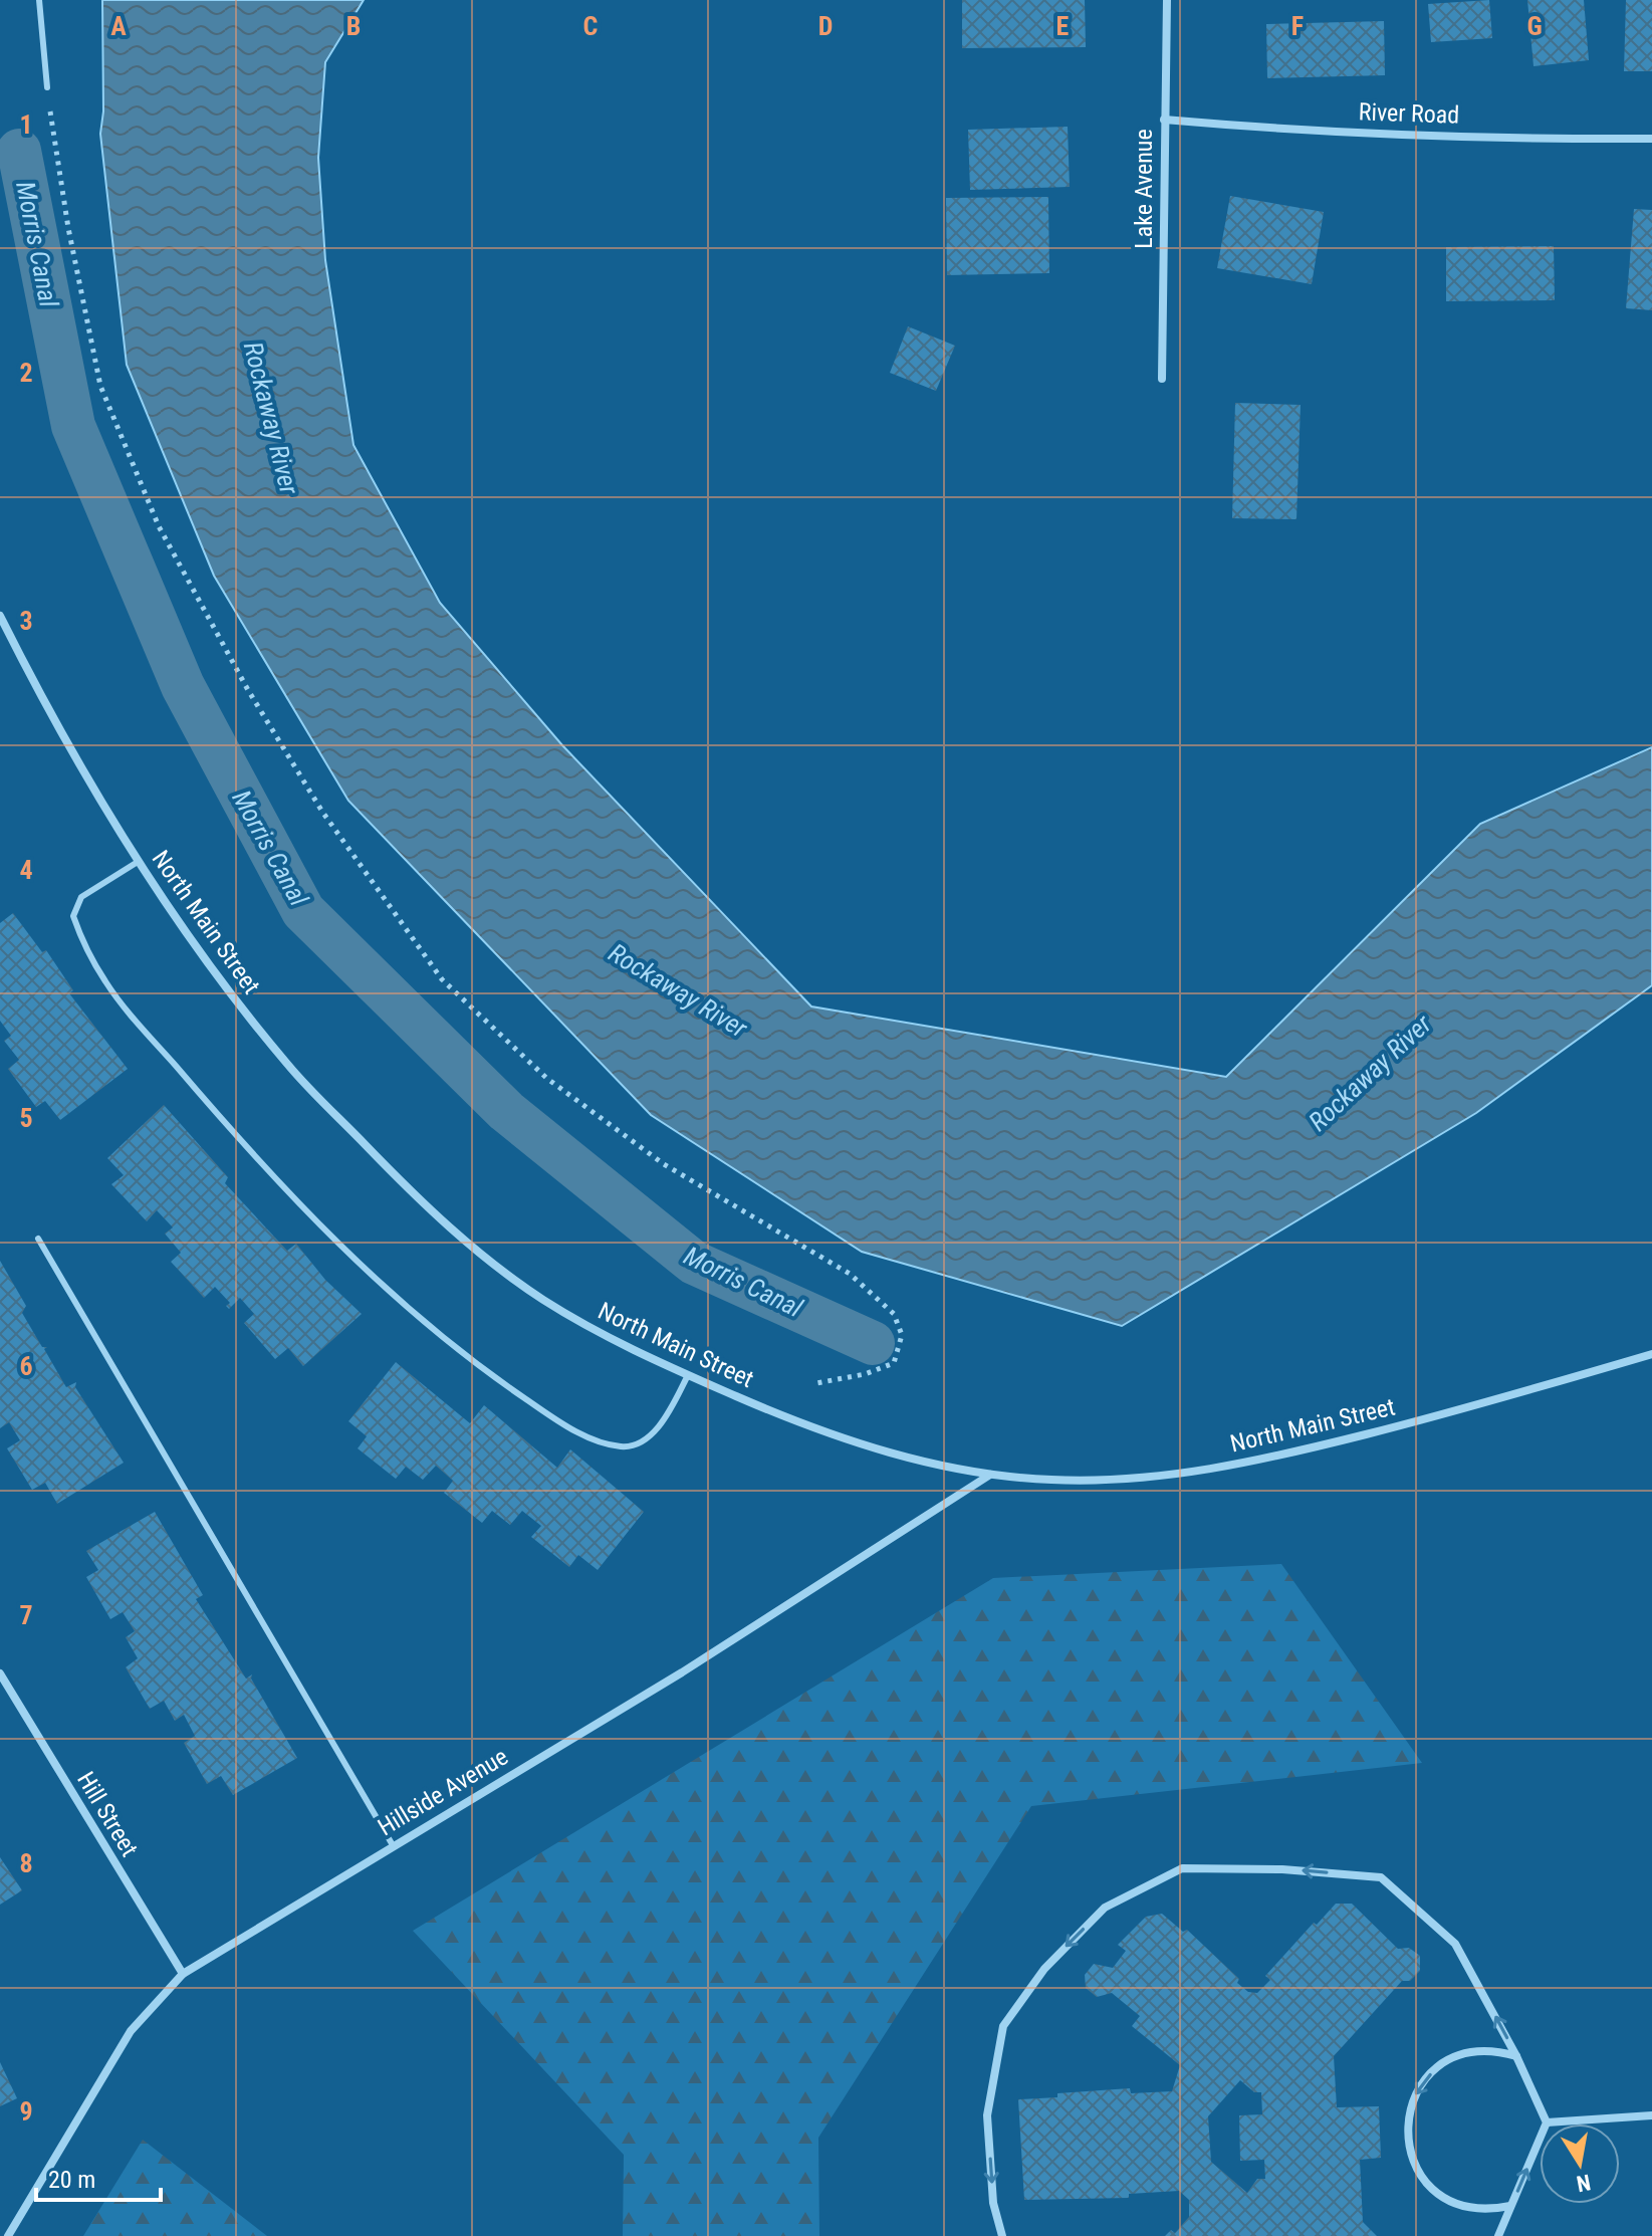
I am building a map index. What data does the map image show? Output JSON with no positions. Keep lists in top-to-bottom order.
{
  "streets": {
    "street": [
      "River Road",
      "Lake Avenue",
      "North Main Street",
      "Hillside Avenue",
      "Hill Street"
    ]
  },
  "crossings": [
    ["River Road", "Lake Avenue"],
    ["North Main Street", "Hillside Avenue"],
    ["Hillside Avenue", "Hill Street"]
  ],
  "water": ["Morris Canal", "Rockaway River"],
  "scale_bar": "20 m",
  "north": "bottom",
  "grid": {
    "columns": [
      "A",
      "B",
      "C",
      "D",
      "E",
      "F",
      "G"
    ],
    "rows": [
      "1",
      "2",
      "3",
      "4",
      "5",
      "6",
      "7",
      "8",
      "9"
    ]
  }
}
